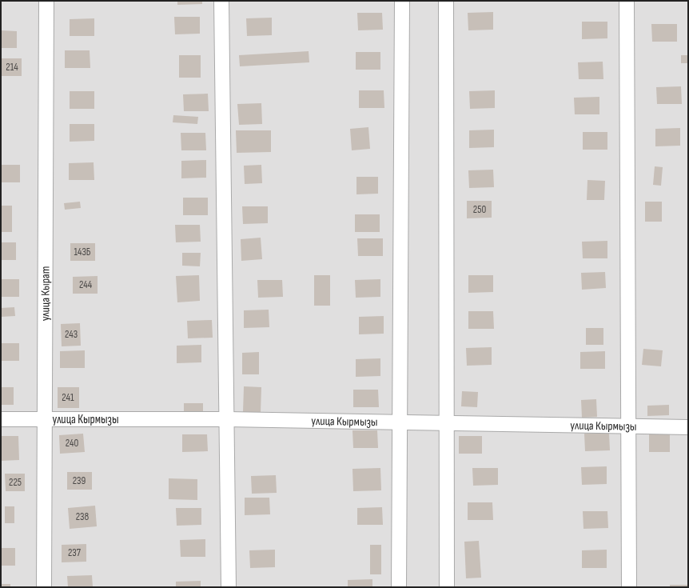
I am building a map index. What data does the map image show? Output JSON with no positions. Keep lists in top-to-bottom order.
{
  "streets": {
    "street": ["улица Кырат", "улица Кырмызы"]
  },
  "crossings": [
    ["улица Кырат", "улица Кырмызы"]
  ],
  "house_numbers": [
    "214",
    "250",
    "143Б",
    "244",
    "243",
    "241",
    "240",
    "239",
    "225",
    "238",
    "237"
  ]
}
